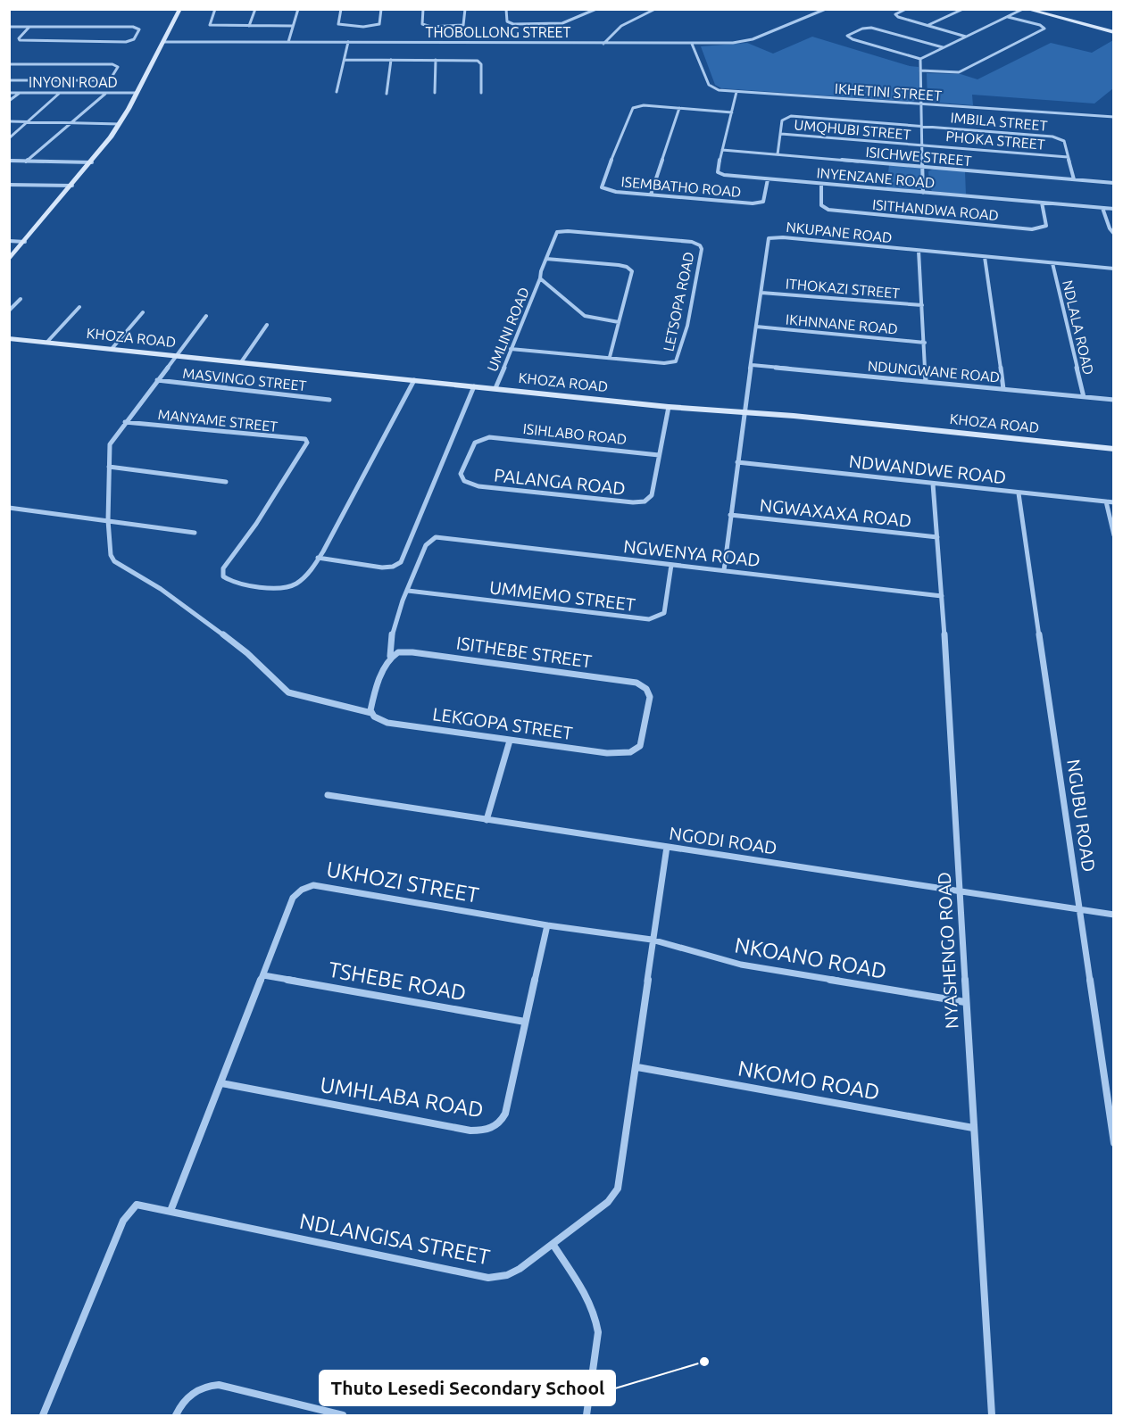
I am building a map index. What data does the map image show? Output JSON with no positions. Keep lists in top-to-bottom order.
{
  "streets": {
    "street": [
      "THOBOLLONG STREET",
      "INYONI ROAD",
      "IKHETINI STREET",
      "IMBILA STREET",
      "UMQHUBI STREET",
      "PHOKA STREET",
      "ISICHWE STREET",
      "INYENZANE ROAD",
      "ISEMBATHO ROAD",
      "ISITHANDWA ROAD",
      "NKUPANE ROAD",
      "ITHOKAZI STREET",
      "LETSOPA ROAD",
      "IKHNNANE ROAD",
      "NDLALA ROAD",
      "UMLINI ROAD",
      "KHOZA ROAD",
      "NDUNGWANE ROAD",
      "MASVINGO STREET",
      "MANYAME STREET",
      "ISIHLABO ROAD",
      "NDWANDWE ROAD",
      "PALANGA ROAD",
      "NGWAXAXA ROAD",
      "NGWENYA ROAD",
      "UMMEMO STREET",
      "ISITHEBE STREET",
      "LEKGOPA STREET",
      "NGUBU ROAD",
      "NGODI ROAD",
      "UKHOZI STREET",
      "NYASHENGO ROAD",
      "NKOANO ROAD",
      "TSHEBE ROAD",
      "NKOMO ROAD",
      "UMHLABA ROAD",
      "NDLANGISA STREET"
    ]
  },
  "crossings": [
    ["THOBOLLONG STREET", "IKHETINI STREET"],
    ["IKHETINI STREET", "INYENZANE ROAD"],
    ["IMBILA STREET", "UMQHUBI STREET"],
    ["IMBILA STREET", "PHOKA STREET"],
    ["IMBILA STREET", "ISICHWE STREET"],
    ["UMQHUBI STREET", "PHOKA STREET"],
    ["ISICHWE STREET", "INYENZANE ROAD"],
    ["INYENZANE ROAD", "ISEMBATHO ROAD"],
    ["INYENZANE ROAD", "ISITHANDWA ROAD"],
    ["NKUPANE ROAD", "ITHOKAZI STREET"],
    ["NKUPANE ROAD", "IKHNNANE ROAD"],
    ["NKUPANE ROAD", "NDLALA ROAD"],
    ["NKUPANE ROAD", "KHOZA ROAD"],
    ["NKUPANE ROAD", "NDUNGWANE ROAD"],
    ["NKUPANE ROAD", "NDWANDWE ROAD"],
    ["NKUPANE ROAD", "NGWAXAXA ROAD"],
    ["NKUPANE ROAD", "NGWENYA ROAD"],
    ["LETSOPA ROAD", "UMLINI ROAD"],
    ["NDLALA ROAD", "NDUNGWANE ROAD"],
    ["UMLINI ROAD", "KHOZA ROAD"],
    ["KHOZA ROAD", "PALANGA ROAD"],
    ["KHOZA ROAD", "LEKGOPA STREET"],
    ["MASVINGO STREET", "LEKGOPA STREET"],
    ["MANYAME STREET", "LEKGOPA STREET"],
    ["ISIHLABO ROAD", "PALANGA ROAD"],
    ["NDWANDWE ROAD", "NGUBU ROAD"],
    ["NDWANDWE ROAD", "NYASHENGO ROAD"],
    ["NGWAXAXA ROAD", "NYASHENGO ROAD"],
    ["NGWENYA ROAD", "UMMEMO STREET"],
    ["NGWENYA ROAD", "NYASHENGO ROAD"],
    ["ISITHEBE STREET", "LEKGOPA STREET"],
    ["NGUBU ROAD", "NGODI ROAD"],
    ["NGODI ROAD", "NYASHENGO ROAD"],
    ["NGODI ROAD", "NDLANGISA STREET"],
    ["UKHOZI STREET", "NKOANO ROAD"],
    ["UKHOZI STREET", "TSHEBE ROAD"],
    ["UKHOZI STREET", "UMHLABA ROAD"],
    ["UKHOZI STREET", "NDLANGISA STREET"],
    ["NYASHENGO ROAD", "NKOANO ROAD"],
    ["NYASHENGO ROAD", "NKOMO ROAD"],
    ["NKOANO ROAD", "NDLANGISA STREET"],
    ["TSHEBE ROAD", "UMHLABA ROAD"],
    ["NKOMO ROAD", "NDLANGISA STREET"]
  ],
  "places": ["Thuto Lesedi Secondary School"]
}
